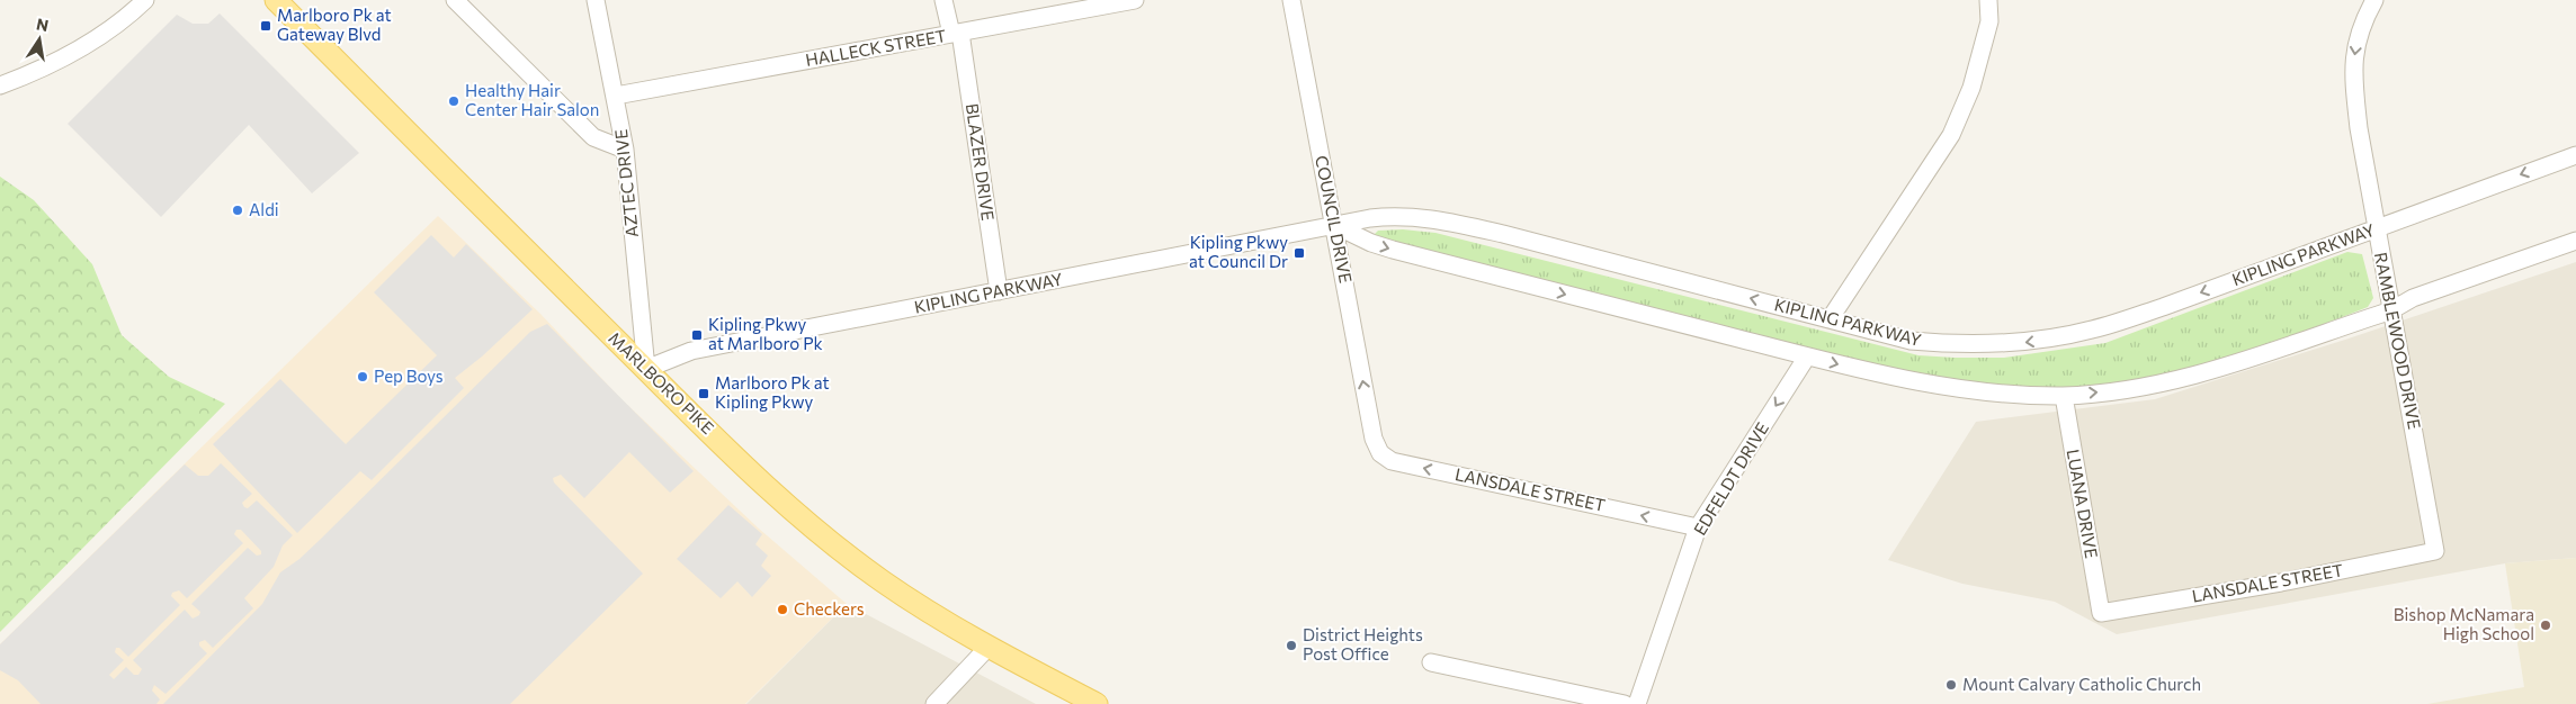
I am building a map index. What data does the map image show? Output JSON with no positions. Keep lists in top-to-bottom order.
{
  "streets": {
    "main road": ["MARLBORO PIKE"],
    "street": [
      "HALLECK STREET",
      "BLAZER DRIVE",
      "AZTEC DRIVE",
      "COUNCIL DRIVE",
      "KIPLING PARKWAY",
      "RAMBLEWOOD DRIVE",
      "EDFELDT DRIVE",
      "LANSDALE STREET",
      "LUANA DRIVE"
    ]
  },
  "crossings": [
    ["HALLECK STREET", "BLAZER DRIVE"],
    ["HALLECK STREET", "AZTEC DRIVE"],
    ["BLAZER DRIVE", "KIPLING PARKWAY"],
    ["AZTEC DRIVE", "KIPLING PARKWAY"],
    ["AZTEC DRIVE", "MARLBORO PIKE"],
    ["COUNCIL DRIVE", "KIPLING PARKWAY"],
    ["COUNCIL DRIVE", "LANSDALE STREET"],
    ["KIPLING PARKWAY", "RAMBLEWOOD DRIVE"],
    ["KIPLING PARKWAY", "MARLBORO PIKE"],
    ["RAMBLEWOOD DRIVE", "LANSDALE STREET"],
    ["EDFELDT DRIVE", "LANSDALE STREET"],
    ["LANSDALE STREET", "LUANA DRIVE"]
  ],
  "one_way": [
    "COUNCIL DRIVE",
    "RAMBLEWOOD DRIVE",
    "EDFELDT DRIVE",
    "LANSDALE STREET"
  ],
  "places": {
    "transit": [
      "Marlboro Pk at Gateway Blvd",
      "Kipling Pkwy at Council Dr",
      "Kipling Pkwy at Marlboro Pk",
      "Marlboro Pk at Kipling Pkwy"
    ],
    "other": [
      "Healthy Hair Center Hair Salon",
      "Aldi",
      "Pep Boys",
      "Checkers",
      "Bishop McNamara High School",
      "District Heights Post Office",
      "Mount Calvary Catholic Church"
    ]
  },
  "north": "top"
}
